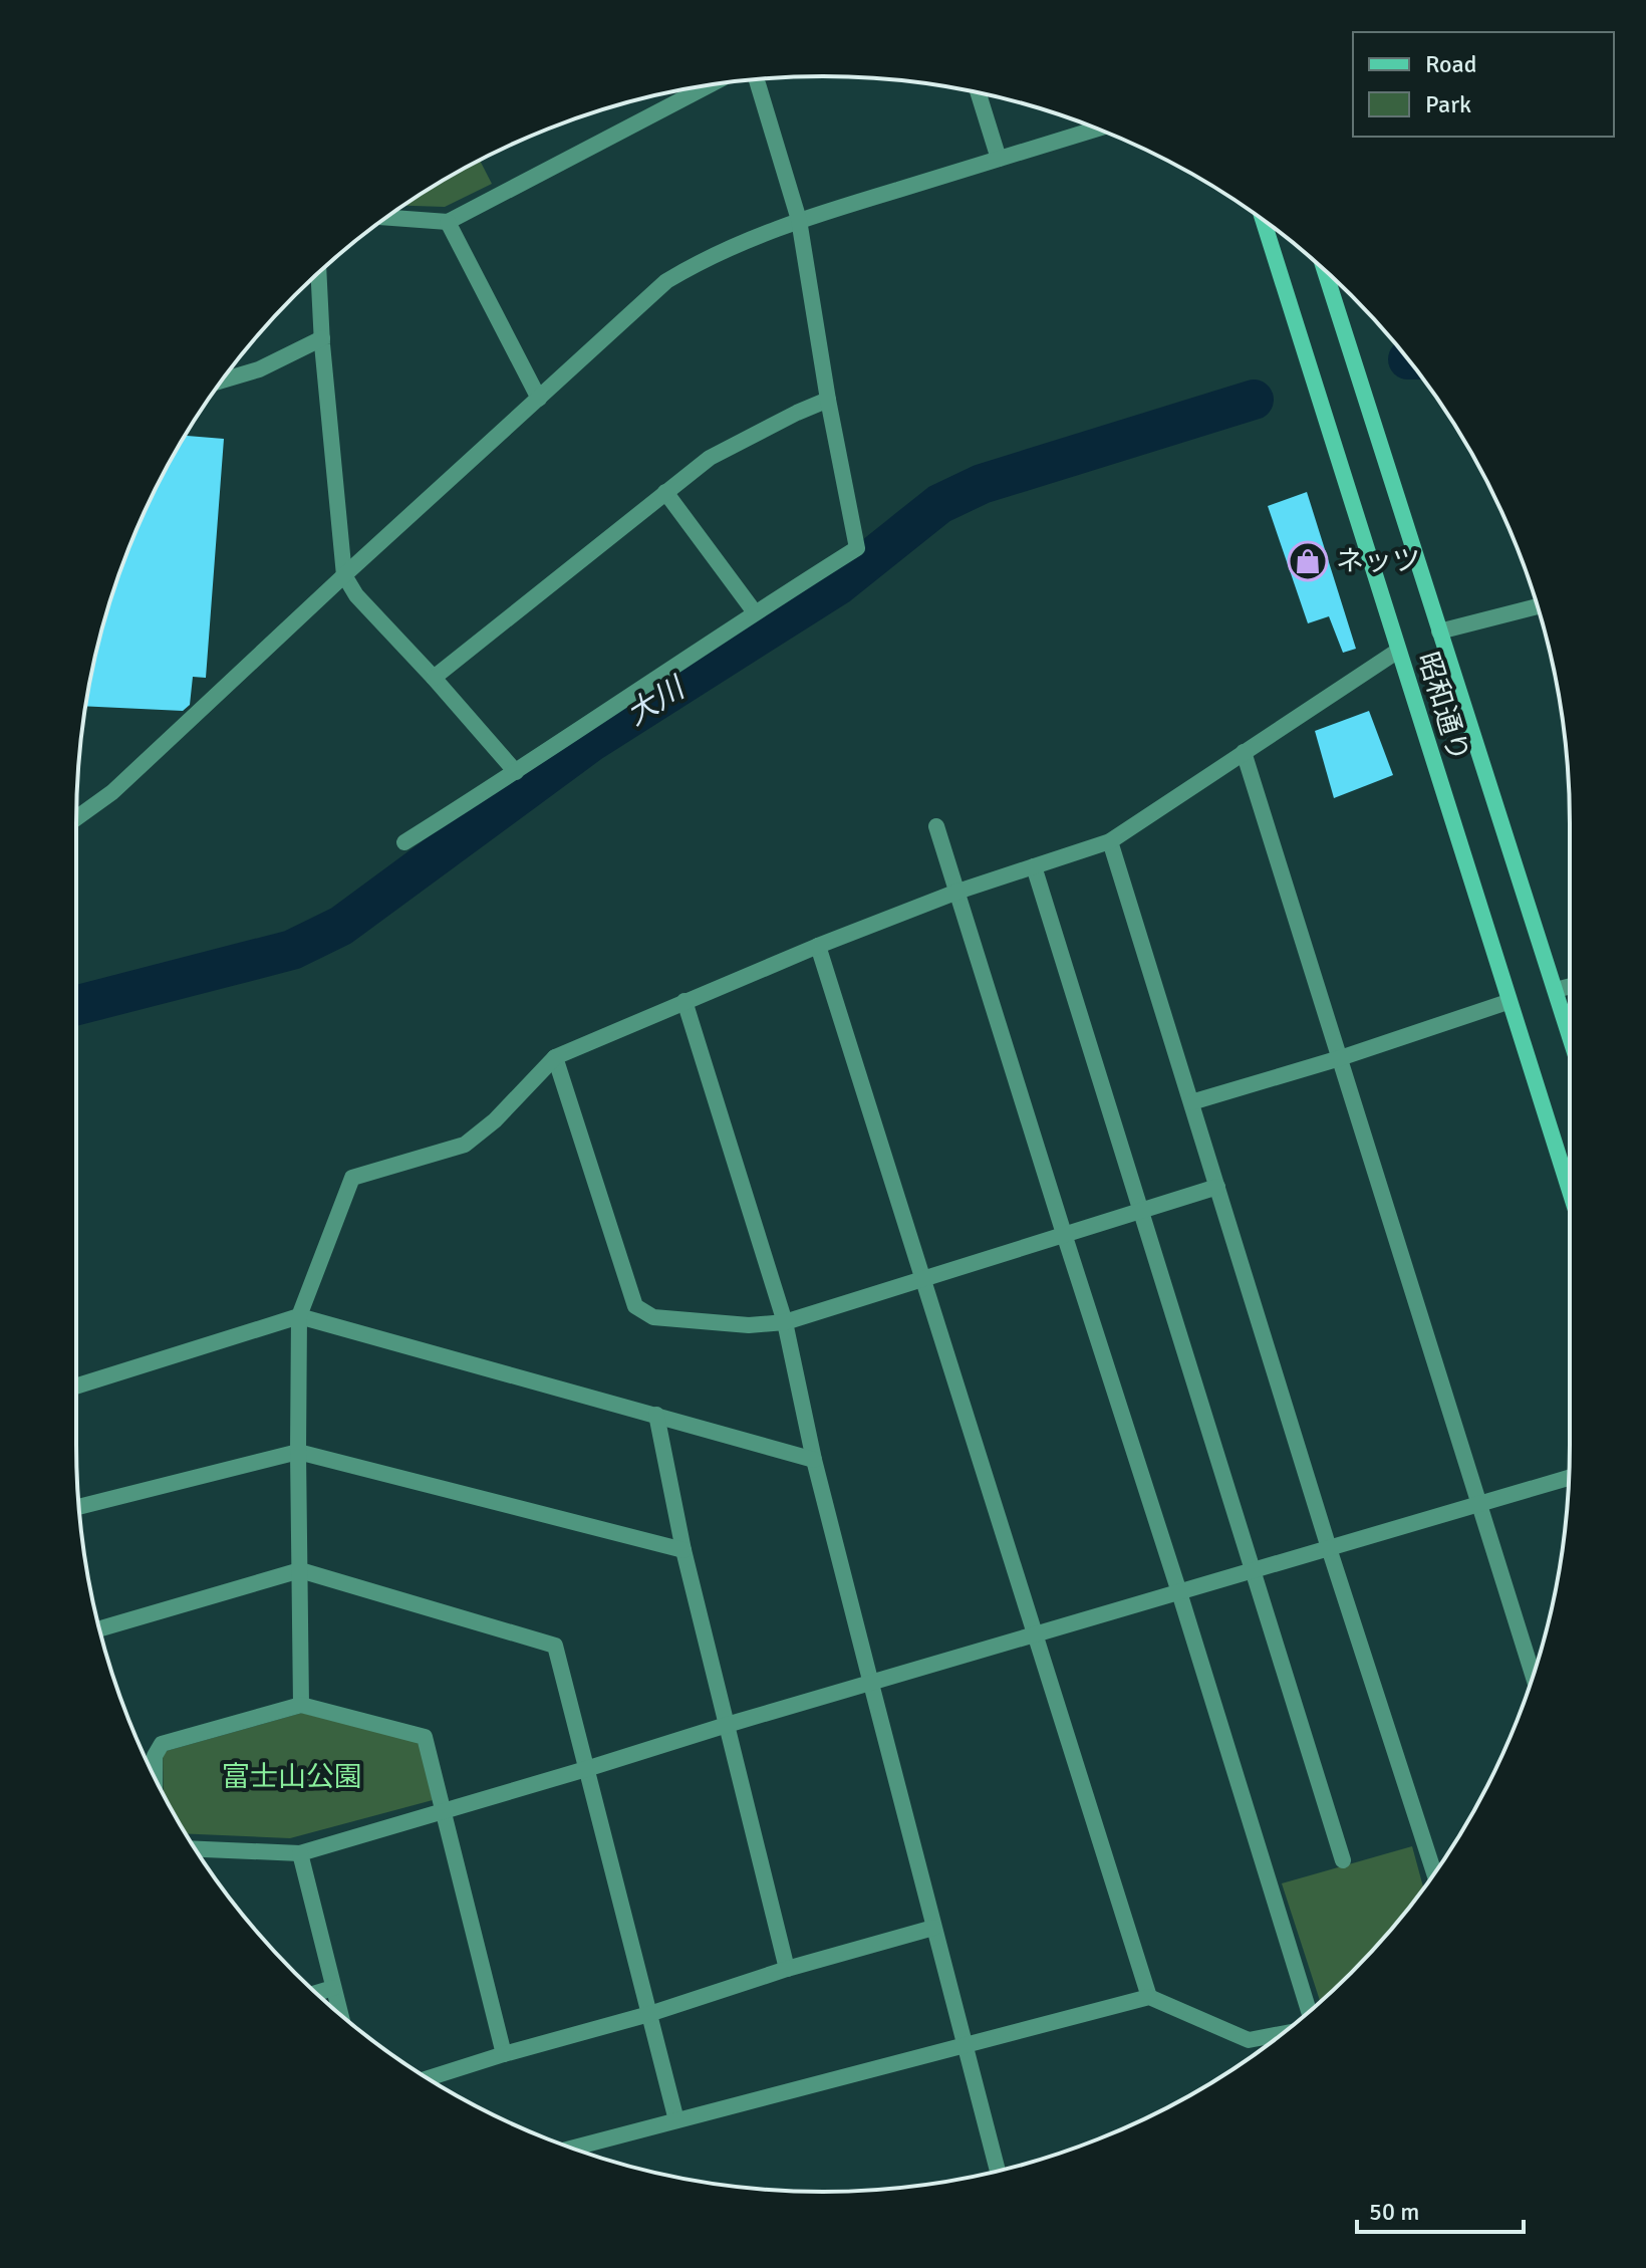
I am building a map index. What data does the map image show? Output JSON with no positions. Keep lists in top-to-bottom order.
{
  "streets": {
    "street": ["昭和通り"]
  },
  "water": ["大川"],
  "parks": ["富士山公園"],
  "places": {
    "shop": ["ネッツ"]
  },
  "legend": ["Road", "Park"],
  "scale_bar": "50 m"
}
